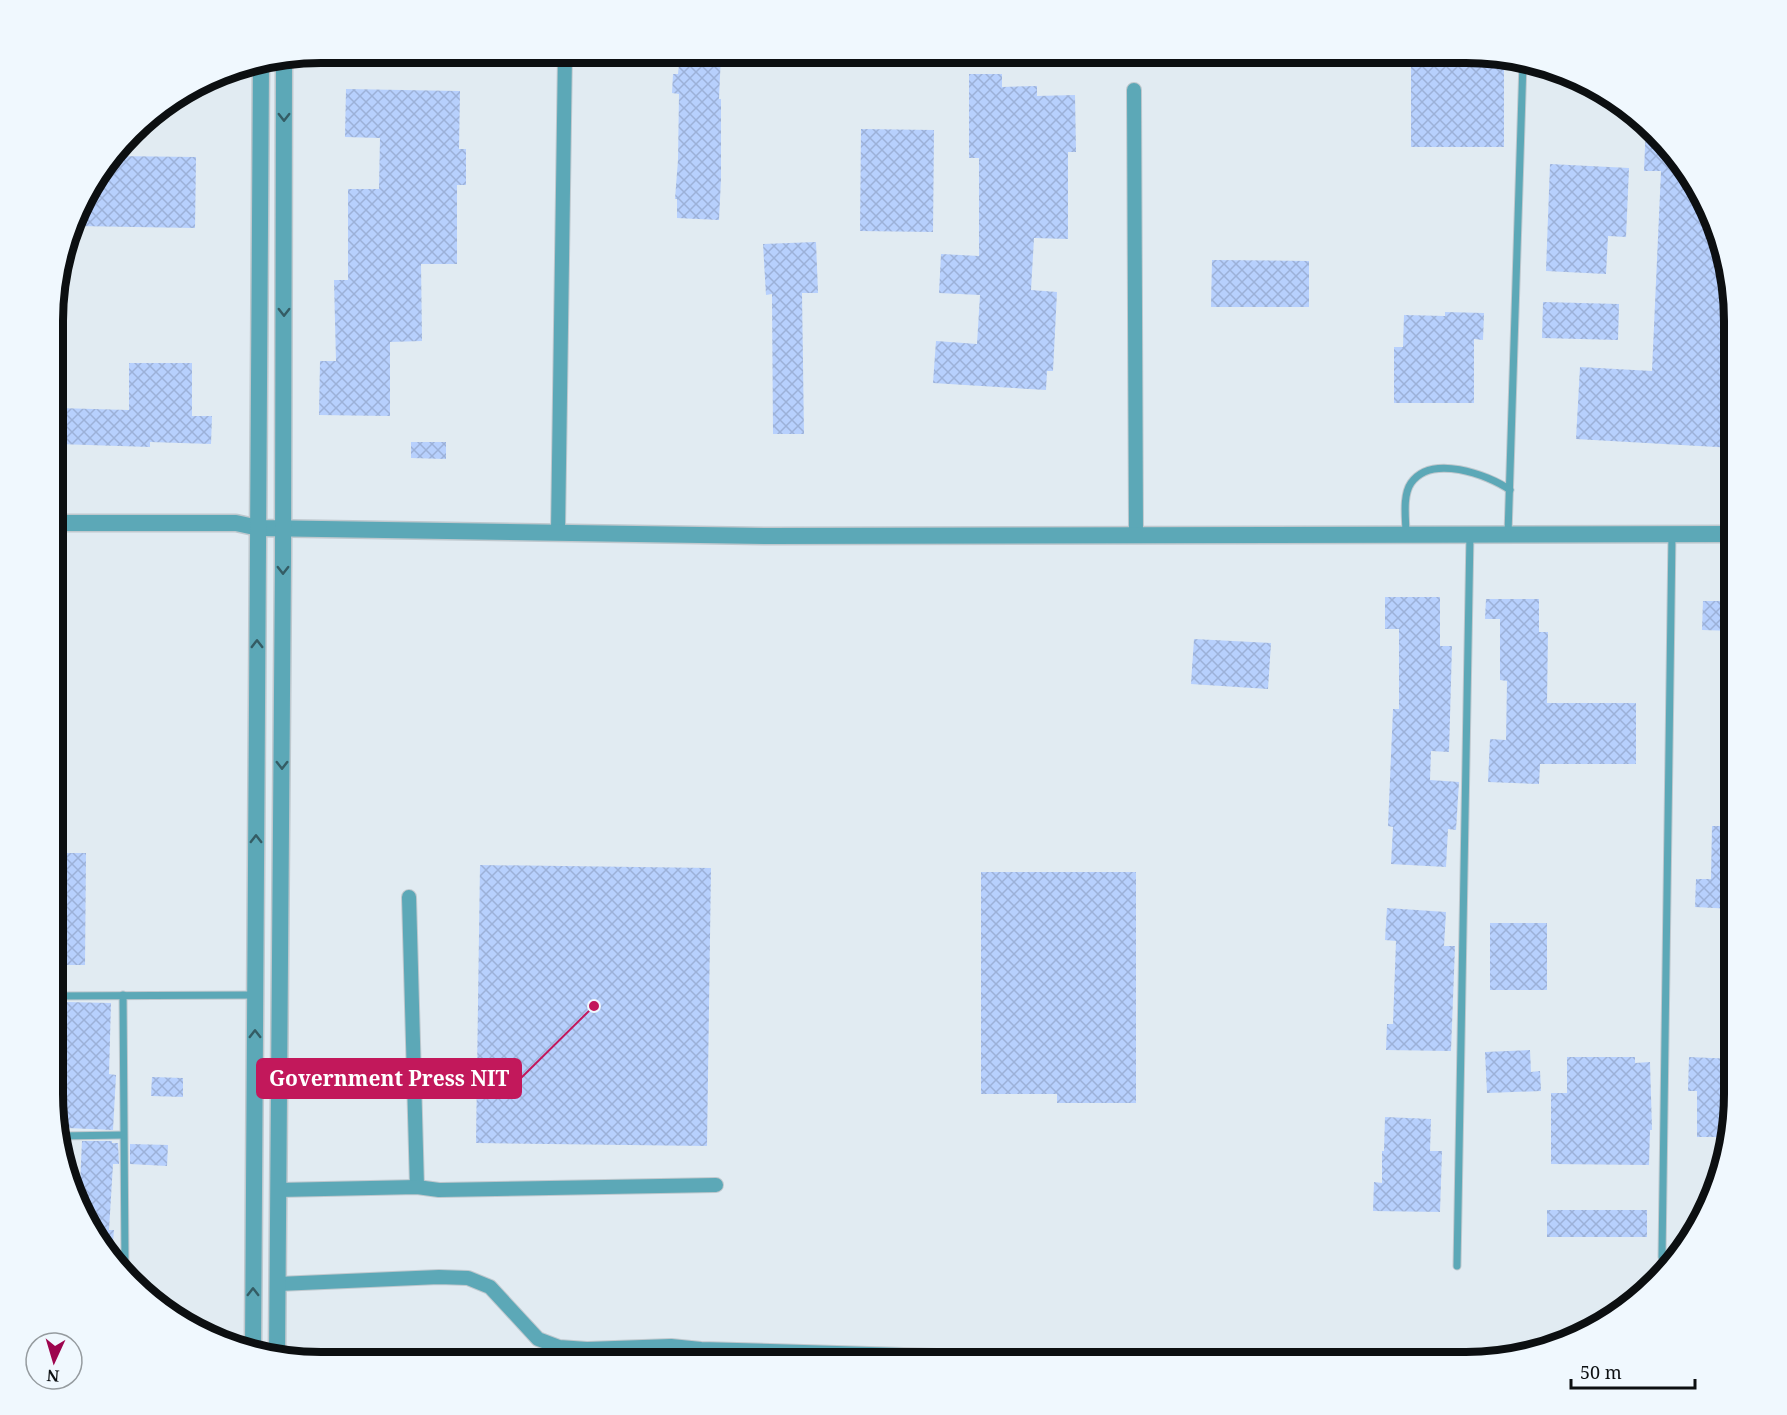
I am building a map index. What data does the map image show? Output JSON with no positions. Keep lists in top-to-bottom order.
{
  "places": ["Government Press NIT"],
  "scale_bar": "50 m",
  "north": "bottom"
}
